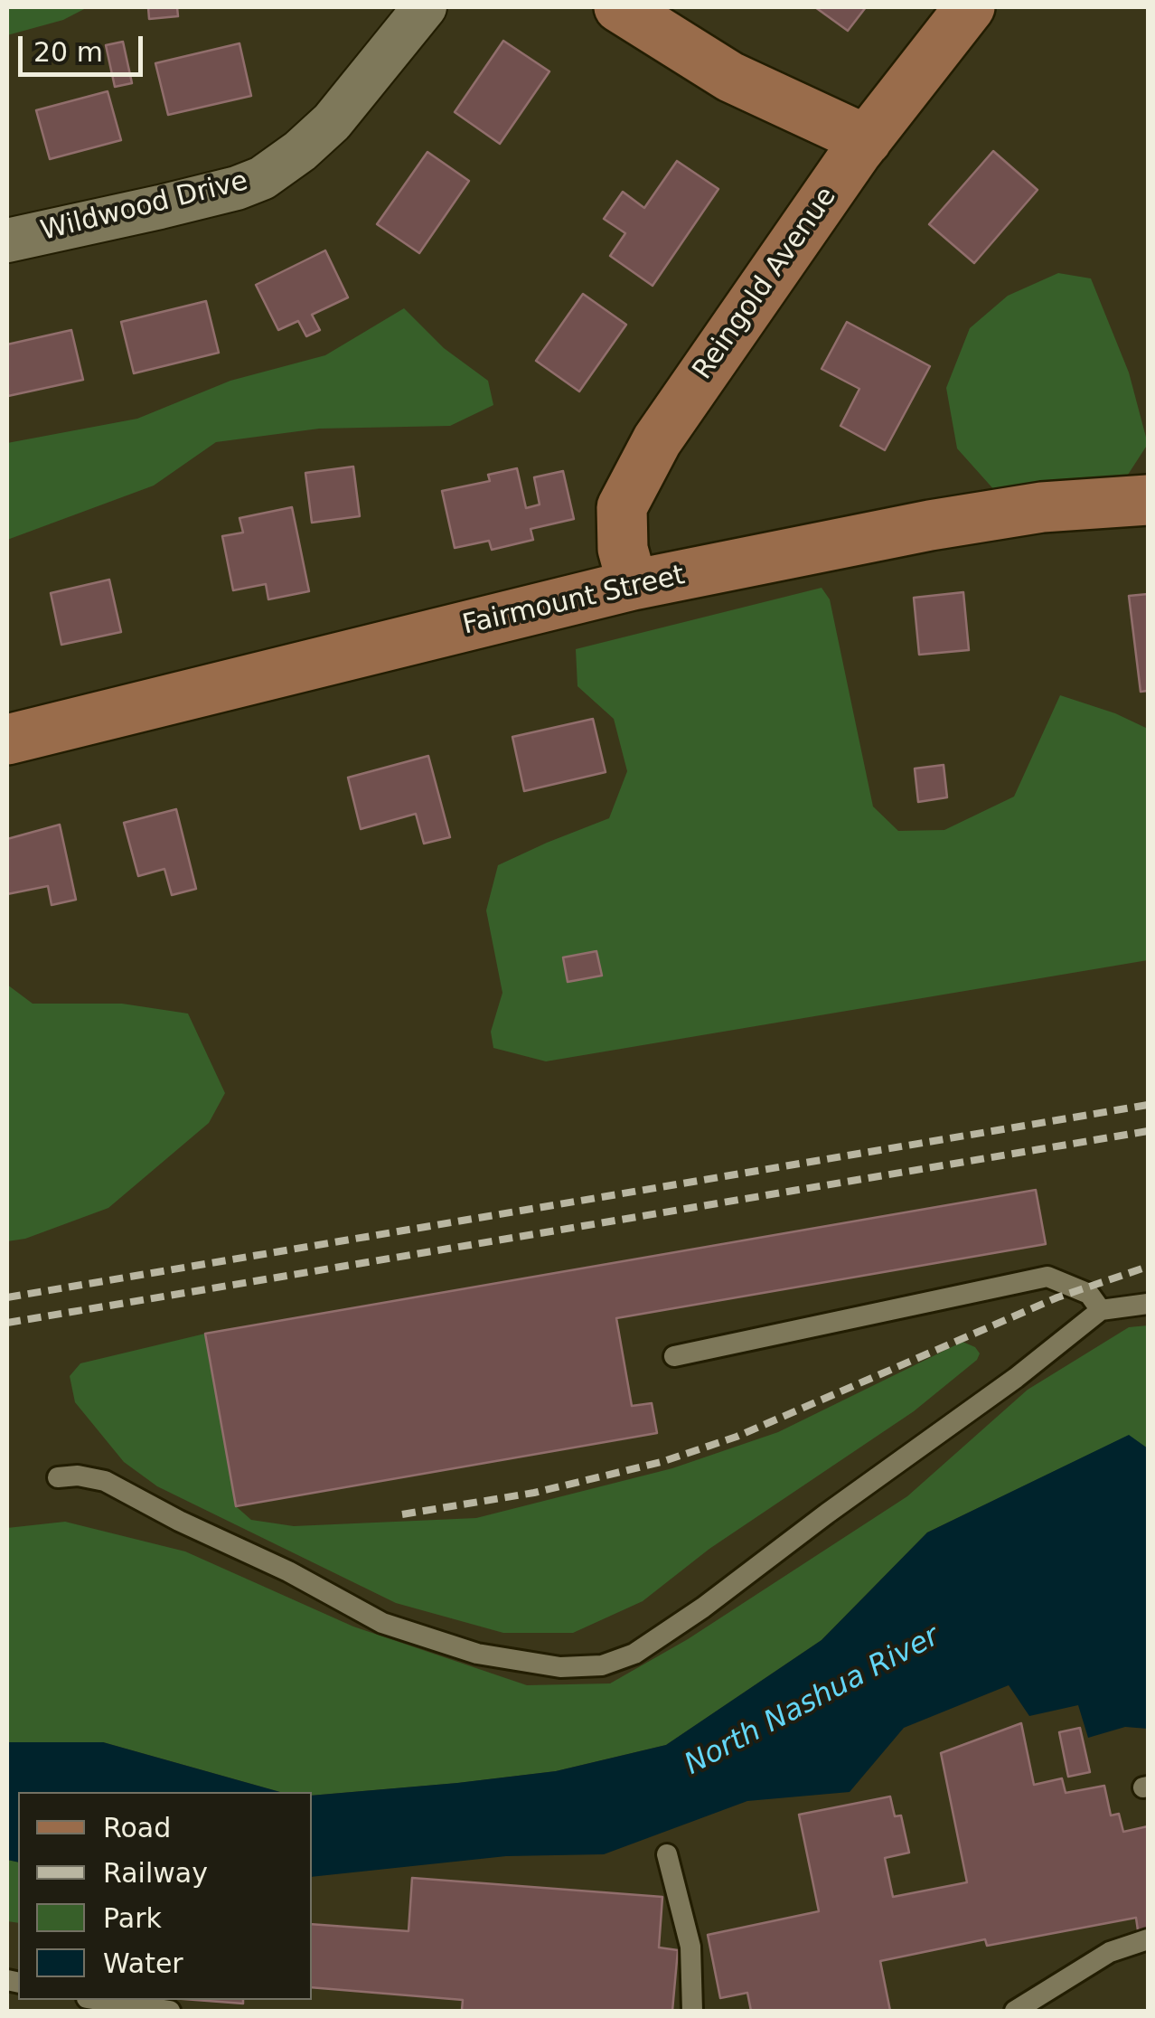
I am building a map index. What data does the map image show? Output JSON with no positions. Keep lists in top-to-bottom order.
{
  "streets": {
    "main road": ["Reingold Avenue", "Fairmount Street"],
    "street": ["Wildwood Drive"]
  },
  "crossings": [
    ["Reingold Avenue", "Fairmount Street"]
  ],
  "water": ["North Nashua River"],
  "legend": [
    "Road",
    "Railway",
    "Park",
    "Water"
  ],
  "scale_bar": "20 m"
}
